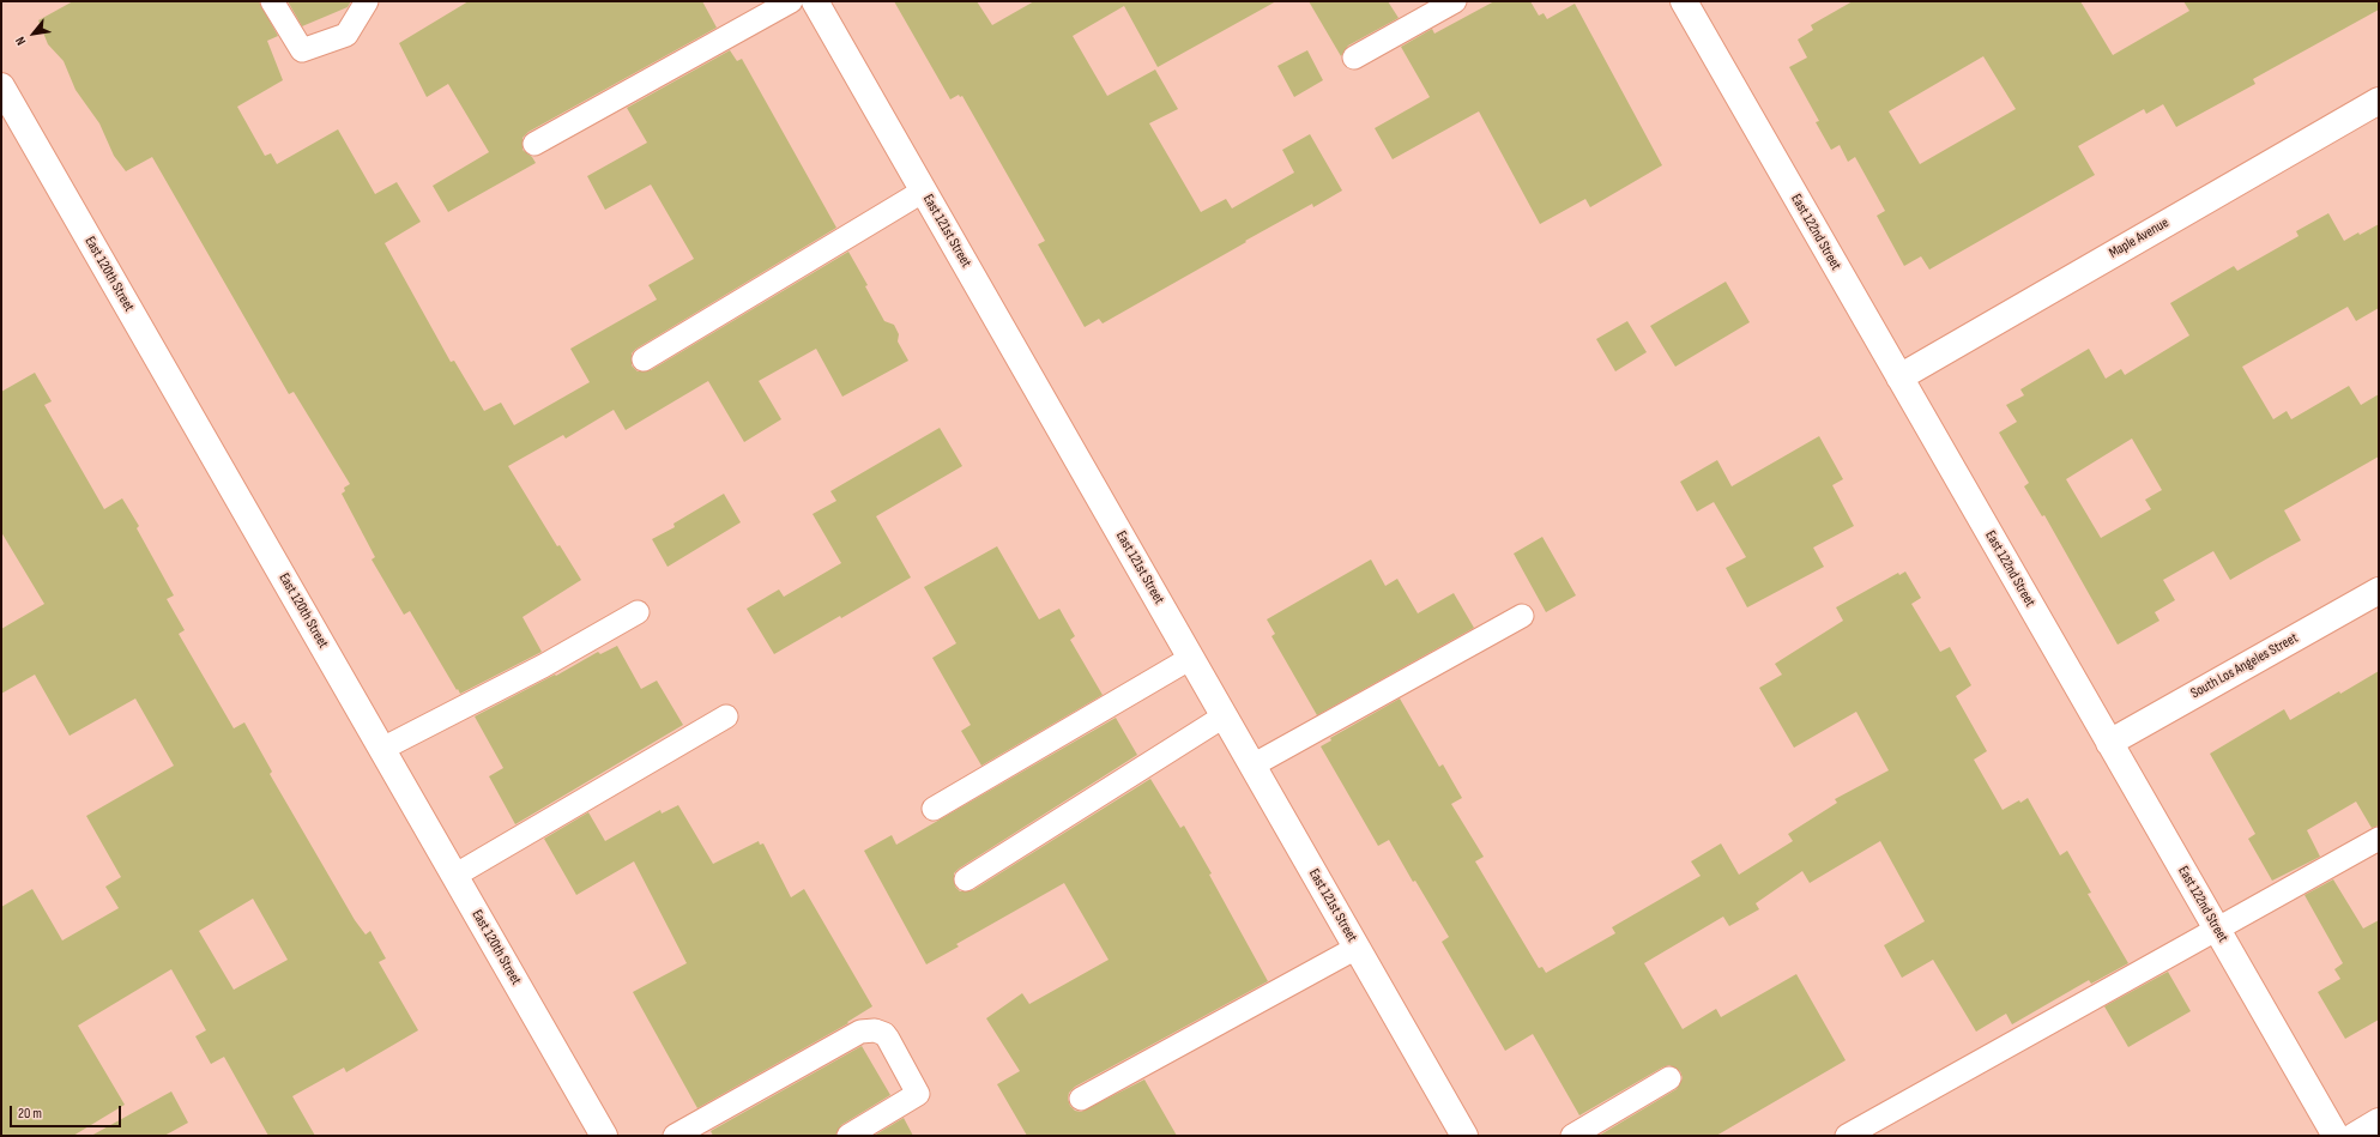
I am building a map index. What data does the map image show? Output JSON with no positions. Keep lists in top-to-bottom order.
{
  "streets": {
    "street": [
      "East 121st Street",
      "East 122nd Street",
      "Maple Avenue",
      "East 120th Street",
      "South Los Angeles Street"
    ]
  },
  "crossings": [
    ["East 122nd Street", "Maple Avenue"],
    ["East 122nd Street", "South Los Angeles Street"]
  ],
  "scale_bar": "20 m",
  "north": "bottom left"
}
